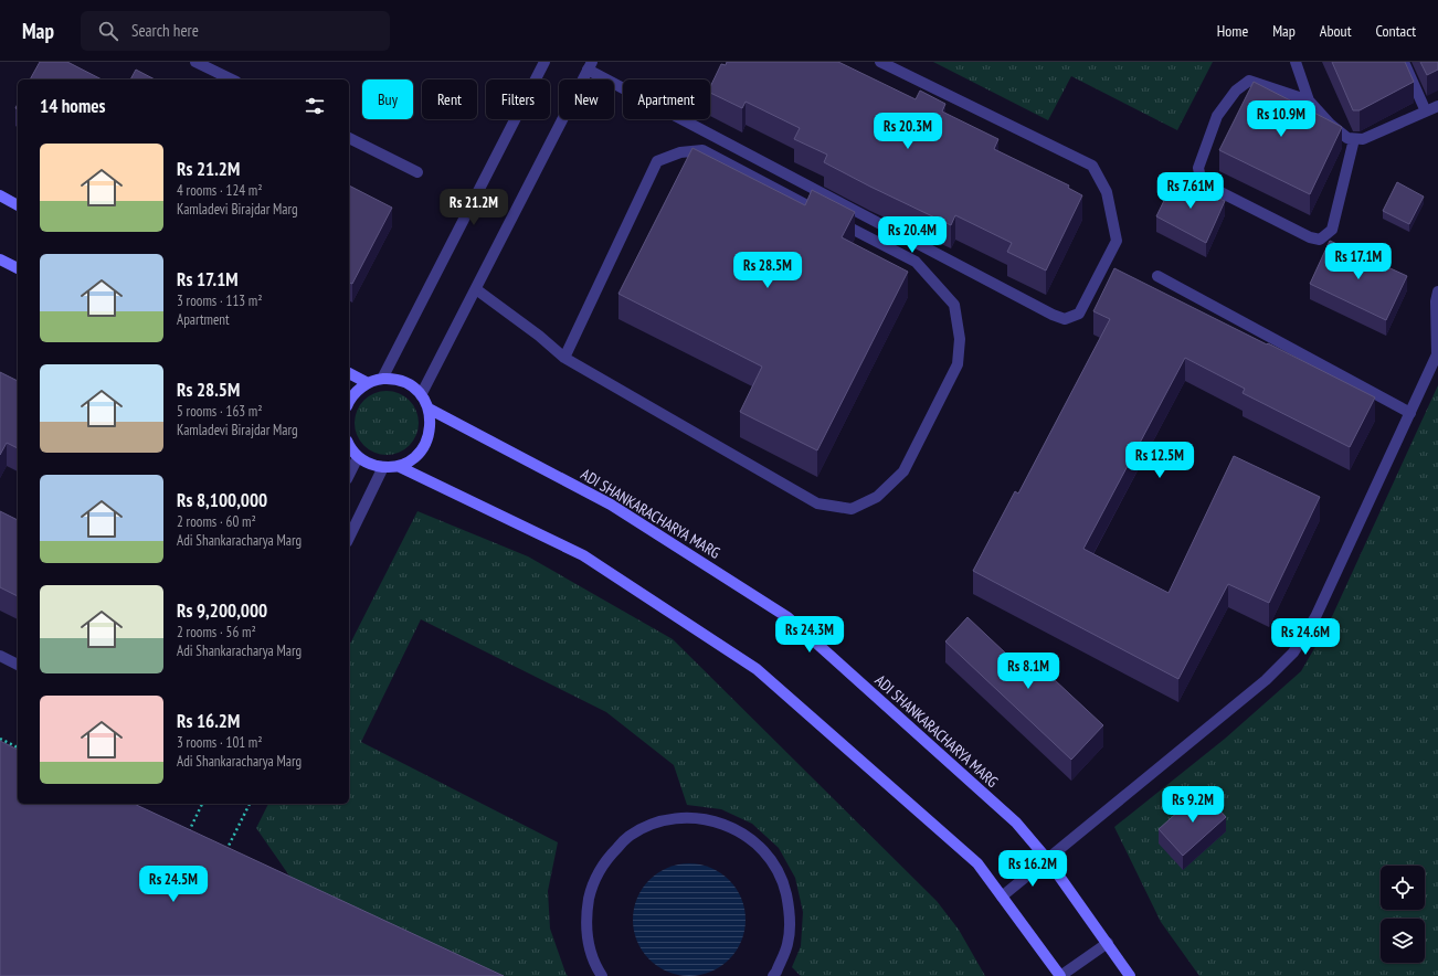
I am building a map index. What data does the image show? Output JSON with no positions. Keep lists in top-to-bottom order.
{
  "streets": {
    "main road": ["ADI SHANKARACHARYA MARG"]
  },
  "page": {
    "header": "Map",
    "search": "Search here",
    "nav": [
      "Home",
      "Map",
      "About",
      "Contact"
    ],
    "chip": [
      "Buy",
      "Rent",
      "Filters",
      "New",
      "Apartment"
    ],
    "heading": "14 homes",
    "price": [
      "Rs 10.9M",
      "Rs 20.3M",
      "Rs 7.61M",
      "Rs 21.2M",
      "Rs 20.4M",
      "Rs 17.1M",
      "Rs 28.5M",
      "Rs 12.5M",
      "Rs 24.3M",
      "Rs 24.6M",
      "Rs 8.1M",
      "Rs 9.2M",
      "Rs 16.2M",
      "Rs 24.5M"
    ],
    "list": [
      {
        "name": "Rs 21.2M",
        "note": "4 rooms · 124 m² · Kamladevi Birajdar Marg"
      },
      {
        "name": "Rs 17.1M",
        "note": "3 rooms · 113 m² · Apartment"
      },
      {
        "name": "Rs 28.5M",
        "note": "5 rooms · 163 m² · Kamladevi Birajdar Marg"
      },
      {
        "name": "Rs 8,100,000",
        "note": "2 rooms · 60 m² · Adi Shankaracharya Marg"
      },
      {
        "name": "Rs 9,200,000",
        "note": "2 rooms · 56 m² · Adi Shankaracharya Marg"
      },
      {
        "name": "Rs 16.2M",
        "note": "3 rooms · 101 m² · Adi Shankaracharya Marg"
      }
    ]
  }
}
